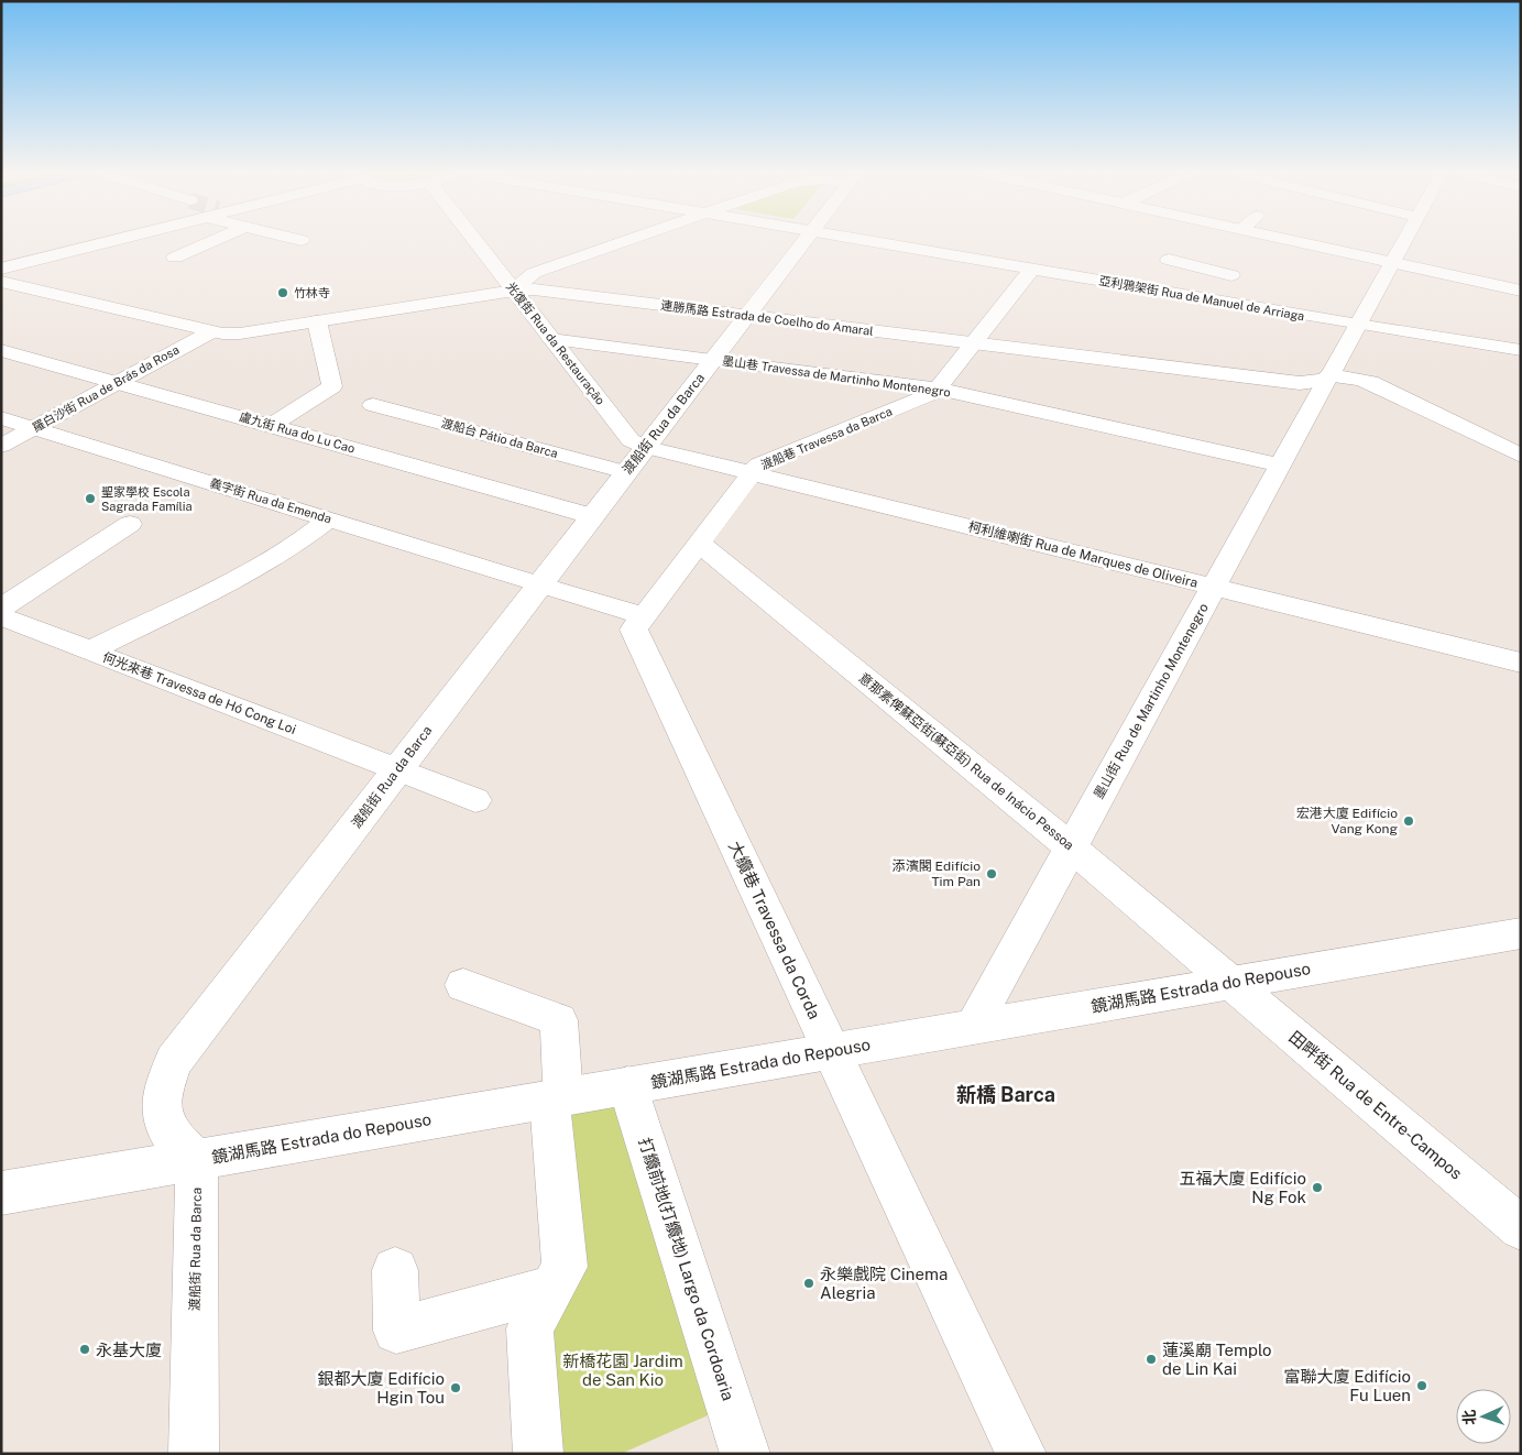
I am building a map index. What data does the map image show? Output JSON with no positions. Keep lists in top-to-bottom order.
{
  "streets": {
    "street": [
      "亞利鴉架街 Rua de Manuel de Arriaga",
      "連勝馬路 Estrada de Coelho do Amaral",
      "光復街 Rua da Restauração",
      "墨山巷 Travessa de Martinho Montenegro",
      "羅白沙街 Rua de Brás da Rosa",
      "渡船街 Rua da Barca",
      "盧九街 Rua do Lu Cao",
      "渡船台 Pátio da Barca",
      "渡船巷 Travessa da Barca",
      "義字街 Rua da Emenda",
      "柯利維喇街 Rua de Marques de Oliveira",
      "何光來巷 Travessa de Hó Cong Loi",
      "墨山街 Rua de Martinho Montenegro",
      "意那素俾蘇亞街(蘇亞街) Rua de Inácio Pessoa",
      "大纜巷 Travessa da Corda",
      "鏡湖馬路 Estrada do Repouso",
      "田畔街 Rua de Entre-Campos",
      "打纜前地(打纜地) Largo da Cordoaria"
    ]
  },
  "crossings": [
    ["亞利鴉架街 Rua de Manuel de Arriaga", "渡船巷 Travessa da Barca"],
    ["亞利鴉架街 Rua de Manuel de Arriaga", "墨山街 Rua de Martinho Montenegro"],
    ["連勝馬路 Estrada de Coelho do Amaral", "光復街 Rua da Restauração"],
    ["連勝馬路 Estrada de Coelho do Amaral", "羅白沙街 Rua de Brás da Rosa"],
    ["連勝馬路 Estrada de Coelho do Amaral", "渡船街 Rua da Barca"],
    ["連勝馬路 Estrada de Coelho do Amaral", "渡船巷 Travessa da Barca"],
    ["連勝馬路 Estrada de Coelho do Amaral", "墨山街 Rua de Martinho Montenegro"],
    ["光復街 Rua da Restauração", "墨山巷 Travessa de Martinho Montenegro"],
    ["光復街 Rua da Restauração", "渡船街 Rua da Barca"],
    ["光復街 Rua da Restauração", "柯利維喇街 Rua de Marques de Oliveira"],
    ["墨山巷 Travessa de Martinho Montenegro", "渡船街 Rua da Barca"],
    ["墨山巷 Travessa de Martinho Montenegro", "渡船巷 Travessa da Barca"],
    ["墨山巷 Travessa de Martinho Montenegro", "墨山街 Rua de Martinho Montenegro"],
    ["羅白沙街 Rua de Brás da Rosa", "盧九街 Rua do Lu Cao"],
    ["羅白沙街 Rua de Brás da Rosa", "義字街 Rua da Emenda"],
    ["渡船街 Rua da Barca", "盧九街 Rua do Lu Cao"],
    ["渡船街 Rua da Barca", "渡船台 Pátio da Barca"],
    ["渡船街 Rua da Barca", "義字街 Rua da Emenda"],
    ["渡船街 Rua da Barca", "柯利維喇街 Rua de Marques de Oliveira"],
    ["渡船街 Rua da Barca", "何光來巷 Travessa de Hó Cong Loi"],
    ["渡船街 Rua da Barca", "鏡湖馬路 Estrada do Repouso"],
    ["渡船巷 Travessa da Barca", "柯利維喇街 Rua de Marques de Oliveira"],
    ["渡船巷 Travessa da Barca", "意那素俾蘇亞街(蘇亞街) Rua de Inácio Pessoa"],
    ["渡船巷 Travessa da Barca", "大纜巷 Travessa da Corda"],
    ["柯利維喇街 Rua de Marques de Oliveira", "墨山街 Rua de Martinho Montenegro"],
    ["墨山街 Rua de Martinho Montenegro", "意那素俾蘇亞街(蘇亞街) Rua de Inácio Pessoa"],
    ["墨山街 Rua de Martinho Montenegro", "鏡湖馬路 Estrada do Repouso"],
    ["意那素俾蘇亞街(蘇亞街) Rua de Inácio Pessoa", "鏡湖馬路 Estrada do Repouso"],
    ["意那素俾蘇亞街(蘇亞街) Rua de Inácio Pessoa", "田畔街 Rua de Entre-Campos"],
    ["大纜巷 Travessa da Corda", "鏡湖馬路 Estrada do Repouso"],
    ["鏡湖馬路 Estrada do Repouso", "田畔街 Rua de Entre-Campos"],
    ["鏡湖馬路 Estrada do Repouso", "打纜前地(打纜地) Largo da Cordoaria"]
  ],
  "districts": ["新橋 Barca"],
  "parks": ["新橋花園 Jardim de San Kio"],
  "places": [
    "竹林寺",
    "聖家學校 Escola Sagrada Família",
    "宏港大廈 Edifício Vang Kong",
    "添濱閣 Edifício Tim Pan",
    "五福大廈 Edifício Ng Fok",
    "永樂戲院 Cinema Alegria",
    "永基大廈",
    "蓮溪廟 Templo de Lin Kai",
    "富聯大廈 Edifício Fu Luen",
    "銀都大廈 Edifício Hgin Tou"
  ],
  "north": "left"
}
